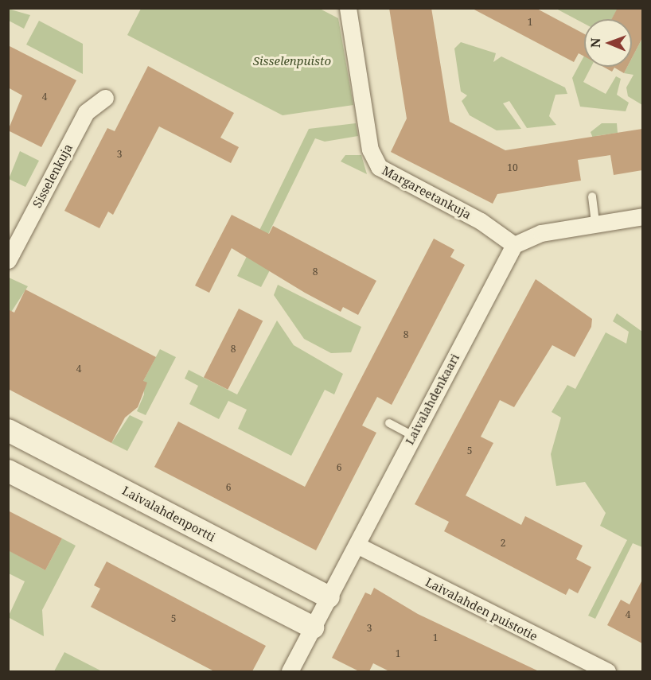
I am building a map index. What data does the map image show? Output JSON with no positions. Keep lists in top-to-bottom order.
{
  "streets": {
    "street": [
      "Sisselenkuja",
      "Margareetankuja",
      "Laivalahdenkaari",
      "Laivalahdenportti",
      "Laivalahden puistotie"
    ]
  },
  "crossings": [
    ["Margareetankuja", "Laivalahdenkaari"],
    ["Laivalahdenkaari", "Laivalahdenportti"],
    ["Laivalahdenkaari", "Laivalahden puistotie"]
  ],
  "parks": ["Sisselenpuisto"],
  "house_numbers": [
    "1",
    "4",
    "3",
    "10",
    "8",
    "8",
    "8",
    "4",
    "5",
    "6",
    "6",
    "2",
    "4",
    "5",
    "3",
    "1",
    "1"
  ],
  "north": "left"
}
